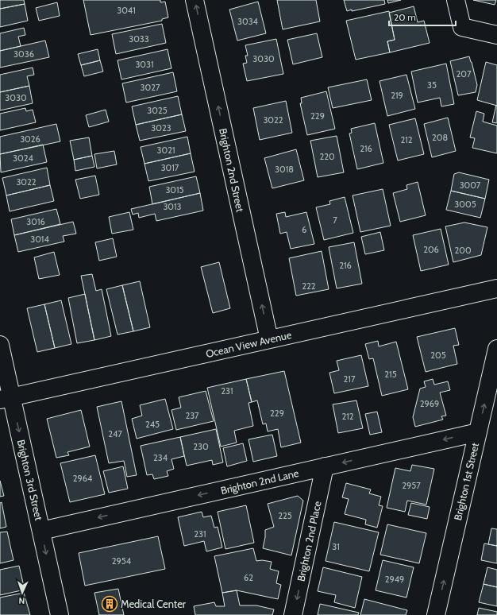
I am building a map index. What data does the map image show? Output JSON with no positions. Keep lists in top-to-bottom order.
{
  "streets": {
    "street": [
      "Brighton 2nd Street",
      "Ocean View Avenue",
      "Brighton 3rd Street",
      "Brighton 2nd Lane",
      "Brighton 1st Street",
      "Brighton 2nd Place"
    ]
  },
  "crossings": [
    ["Brighton 2nd Street", "Ocean View Avenue"],
    ["Ocean View Avenue", "Brighton 3rd Street"],
    ["Brighton 3rd Street", "Brighton 2nd Lane"],
    ["Brighton 2nd Lane", "Brighton 1st Street"],
    ["Brighton 2nd Lane", "Brighton 2nd Place"]
  ],
  "one_way": [
    "Brighton 2nd Street",
    "Brighton 3rd Street",
    "Brighton 2nd Lane",
    "Brighton 1st Street",
    "Brighton 2nd Place"
  ],
  "places": {
    "building": ["Medical Center"]
  },
  "house_numbers": [
    "3041",
    "3034",
    "3033",
    "3036",
    "3030",
    "3031",
    "207",
    "35",
    "3027",
    "219",
    "3030",
    "3025",
    "229",
    "3022",
    "3023",
    "208",
    "3026",
    "212",
    "216",
    "3021",
    "220",
    "3024",
    "3017",
    "3018",
    "3022",
    "3007",
    "3015",
    "3005",
    "3013",
    "7",
    "3016",
    "6",
    "3014",
    "206",
    "200",
    "216",
    "222",
    "205",
    "215",
    "217",
    "231",
    "2969",
    "229",
    "237",
    "212",
    "245",
    "247",
    "230",
    "234",
    "2964",
    "2957",
    "225",
    "231",
    "31",
    "2954",
    "62",
    "2949"
  ],
  "scale_bar": "20 m",
  "north": "bottom"
}
